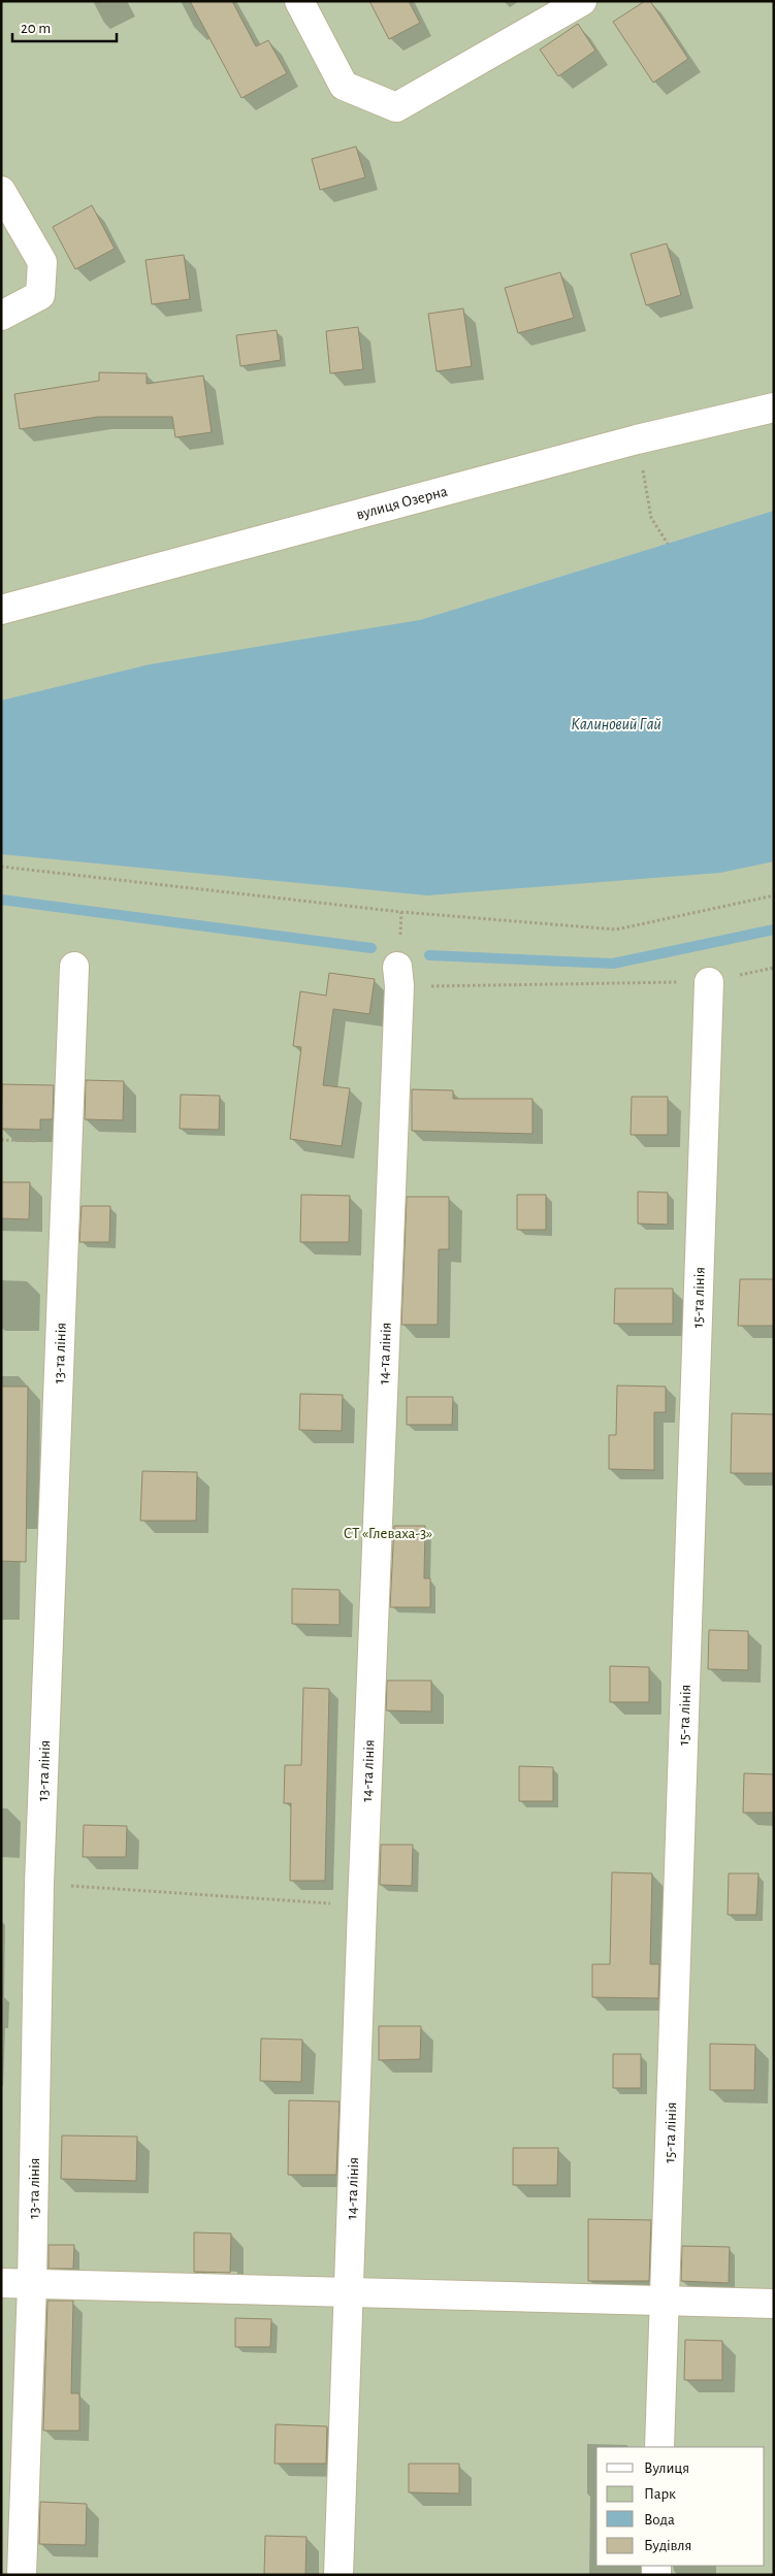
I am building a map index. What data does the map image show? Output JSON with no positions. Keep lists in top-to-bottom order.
{
  "streets": {
    "lane": [
      "вулиця Озерна",
      "15-та лінія",
      "13-та лінія",
      "14-та лінія"
    ]
  },
  "water": ["Калиновий Гай"],
  "parks": ["СТ «Глеваха-3»"],
  "legend": [
    "Вулиця",
    "Парк",
    "Вода",
    "Будівля"
  ],
  "scale_bar": "20 m"
}
